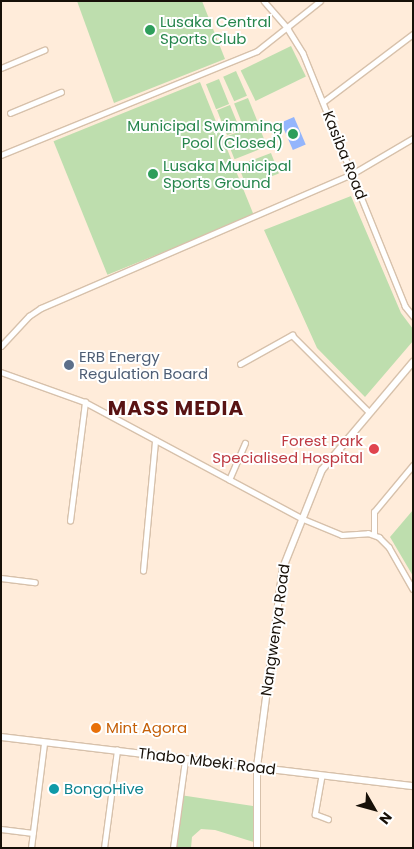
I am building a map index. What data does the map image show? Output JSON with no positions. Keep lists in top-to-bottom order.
{
  "streets": {
    "main road": ["Nangwenya Road", "Thabo Mbeki Road"],
    "street": ["Kasiba Road"]
  },
  "crossings": [
    ["Nangwenya Road", "Thabo Mbeki Road"]
  ],
  "districts": ["MASS MEDIA"],
  "places": [
    "Lusaka Central Sports Club",
    "Municipal Swimming Pool (Closed)",
    "Lusaka Municipal Sports Ground",
    "ERB Energy Regulation Board",
    "Forest Park Specialised Hospital",
    "Mint Agora",
    "BongoHive"
  ],
  "north": "bottom right"
}
